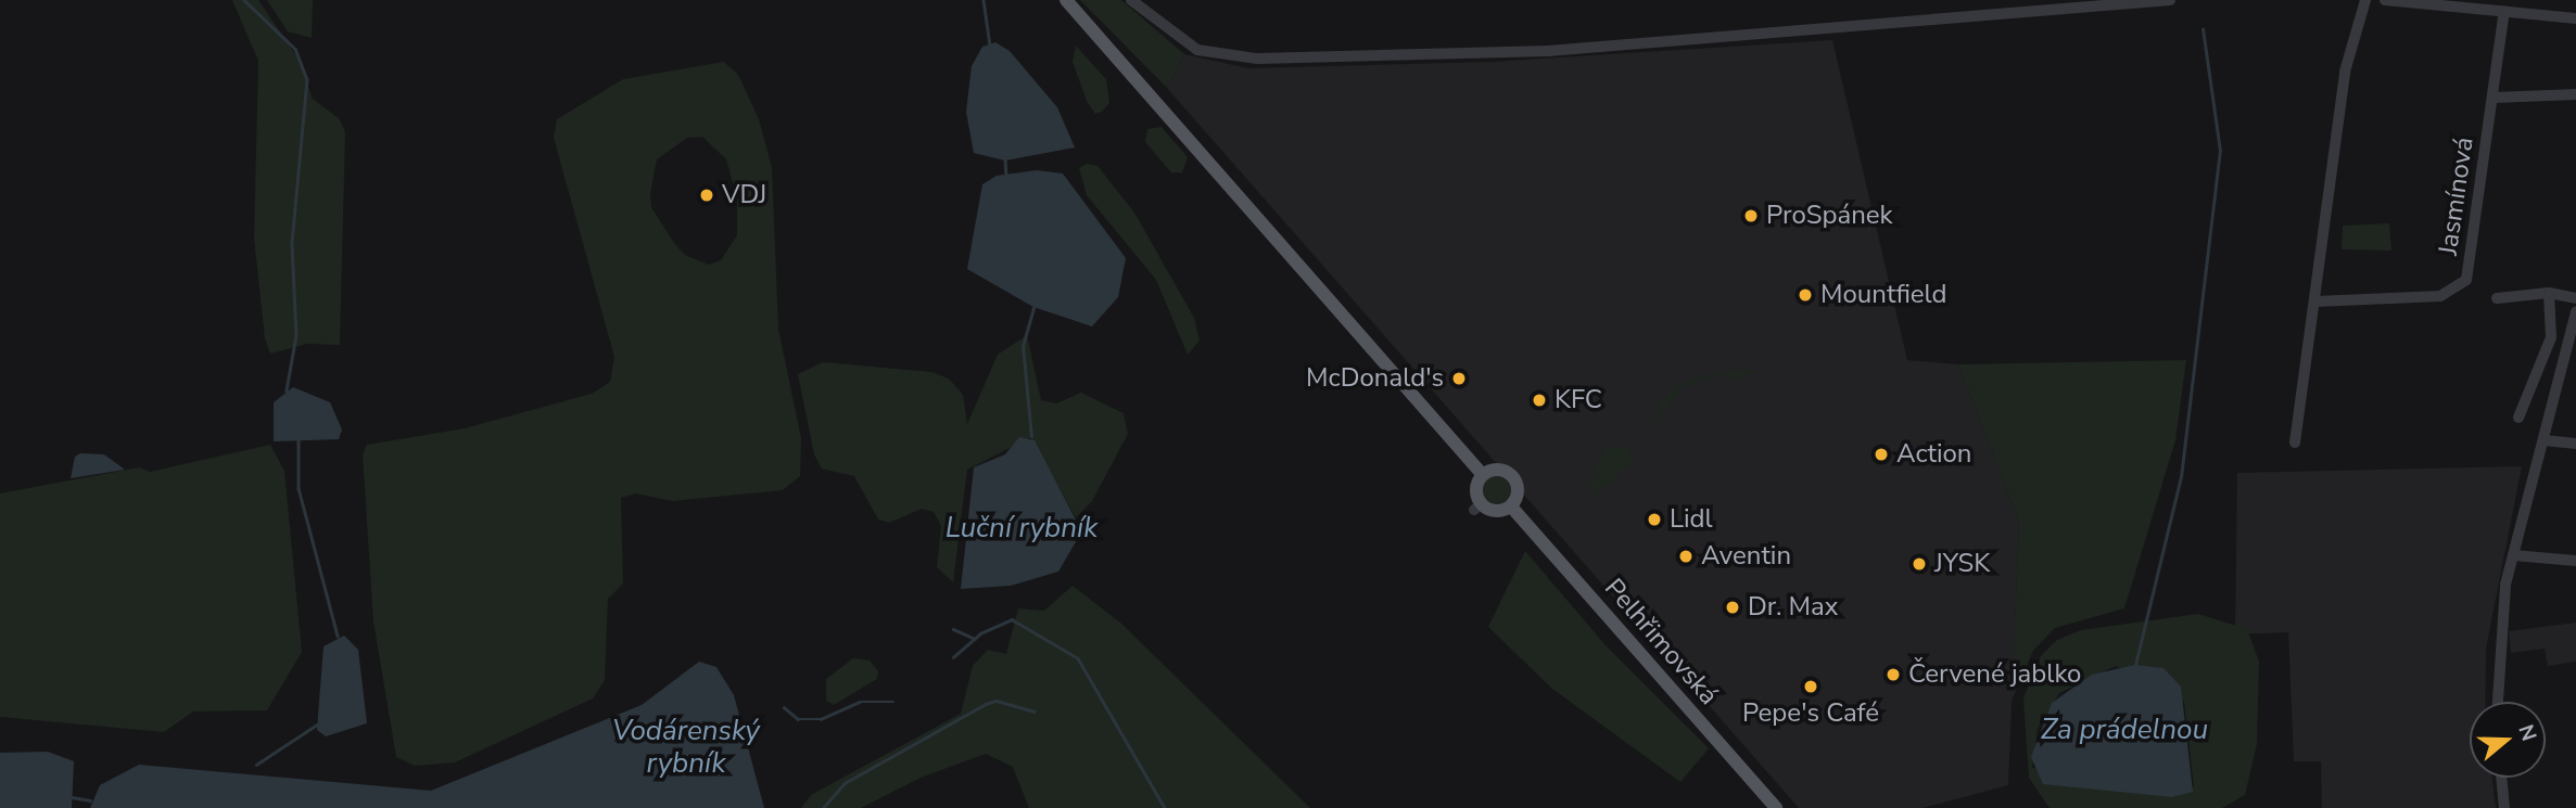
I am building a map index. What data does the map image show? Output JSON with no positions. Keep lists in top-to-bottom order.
{
  "streets": {
    "main road": ["Pelhřimovská"],
    "street": ["Jasmínová"]
  },
  "water": ["Luční rybník", "Za prádelnou", "Vodárenský rybník"],
  "places": [
    "VDJ",
    "ProSpánek",
    "Mountfield",
    "McDonald's",
    "KFC",
    "Action",
    "Lidl",
    "Aventin",
    "JYSK",
    "Dr. Max",
    "Červené jablko",
    "Pepe's Café"
  ],
  "north": "right"
}
